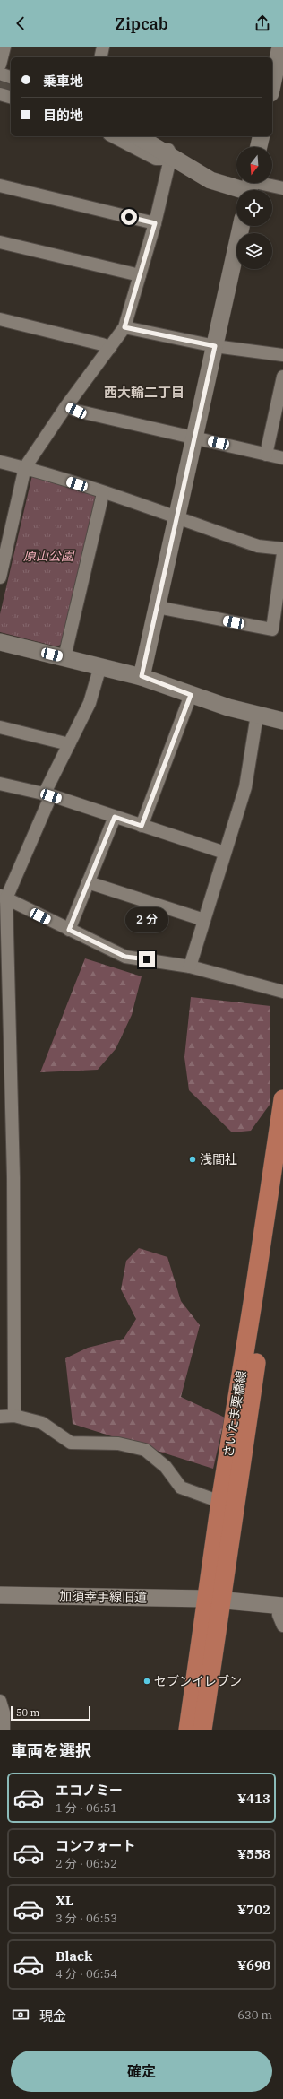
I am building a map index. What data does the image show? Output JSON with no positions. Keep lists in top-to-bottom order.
{
  "streets": {
    "main road": ["さいたま栗橋線"],
    "street": ["加須幸手線旧道"]
  },
  "crossings": [
    ["さいたま栗橋線", "加須幸手線旧道"]
  ],
  "districts": ["西大輪二丁目"],
  "parks": ["原山公園"],
  "places": ["浅間社", "セブンイレブン"],
  "scale_bar": "50 m",
  "north": "bottom",
  "page": {
    "header": "Zipcab",
    "banner": ["乗車地", "目的地"],
    "bubble": "2 分",
    "scale": "50 m",
    "heading": "車両を選択",
    "list": [
      {
        "name": "エコノミー",
        "note": "1 分 · 06:51",
        "value": "¥413"
      },
      {
        "name": "コンフォート",
        "note": "2 分 · 06:52",
        "value": "¥558"
      },
      {
        "name": "XL",
        "note": "3 分 · 06:53",
        "value": "¥702"
      },
      {
        "name": "Black",
        "note": "4 分 · 06:54",
        "value": "¥698"
      }
    ],
    "pay": ["現金", "630 m"],
    "buttons": "確定"
  }
}
